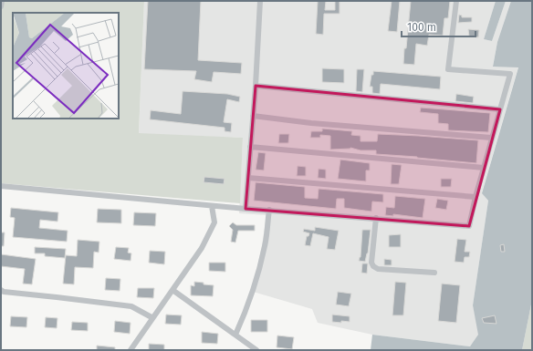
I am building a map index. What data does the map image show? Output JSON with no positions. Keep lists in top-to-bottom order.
{
  "scale_bar": "100 m"
}
